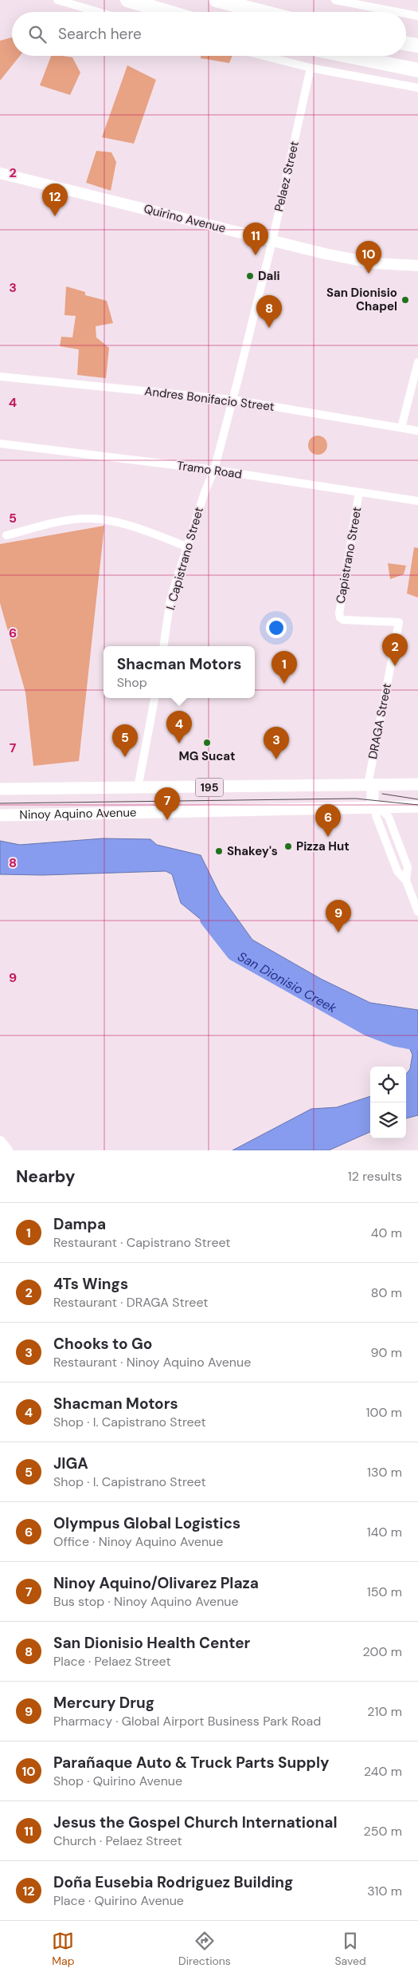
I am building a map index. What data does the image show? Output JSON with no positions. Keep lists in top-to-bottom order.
{
  "streets": {
    "main road": ["Quirino Avenue", "195", "Ninoy Aquino Avenue"],
    "street": [
      "Pelaez Street",
      "Andres Bonifacio Street",
      "Tramo Road",
      "Capistrano Street",
      "I. Capistrano Street",
      "DRAGA Street"
    ]
  },
  "crossings": [
    ["Pelaez Street", "Quirino Avenue"],
    ["Pelaez Street", "Andres Bonifacio Street"],
    ["Pelaez Street", "Tramo Road"],
    ["Pelaez Street", "I. Capistrano Street"],
    ["Tramo Road", "Capistrano Street"],
    ["Tramo Road", "I. Capistrano Street"],
    ["Capistrano Street", "DRAGA Street"],
    ["DRAGA Street", "195"]
  ],
  "water": ["San Dionisio Creek"],
  "places": [
    "Dali",
    "San Dionisio Chapel",
    "MG Sucat",
    "Pizza Hut",
    "Shakey's"
  ],
  "page": {
    "search": "Search here",
    "pins": [
      "12",
      "11",
      "10",
      "8",
      "2",
      "1",
      "4",
      "5",
      "3",
      "7",
      "6",
      "9"
    ],
    "popup": ["Shacman Motors", "Shop"],
    "heading": ["Nearby", "12 results"],
    "list": [
      {
        "mark": "1",
        "name": "Dampa",
        "note": "Restaurant · Capistrano Street",
        "value": "40 m"
      },
      {
        "mark": "2",
        "name": "4Ts Wings",
        "note": "Restaurant · DRAGA Street",
        "value": "80 m"
      },
      {
        "mark": "3",
        "name": "Chooks to Go",
        "note": "Restaurant · Ninoy Aquino Avenue",
        "value": "90 m"
      },
      {
        "mark": "4",
        "name": "Shacman Motors",
        "note": "Shop · I. Capistrano Street",
        "value": "100 m"
      },
      {
        "mark": "5",
        "name": "JIGA",
        "note": "Shop · I. Capistrano Street",
        "value": "130 m"
      },
      {
        "mark": "6",
        "name": "Olympus Global Logistics",
        "note": "Office · Ninoy Aquino Avenue",
        "value": "140 m"
      },
      {
        "mark": "7",
        "name": "Ninoy Aquino/Olivarez Plaza",
        "note": "Bus stop · Ninoy Aquino Avenue",
        "value": "150 m"
      },
      {
        "mark": "8",
        "name": "San Dionisio Health Center",
        "note": "Place · Pelaez Street",
        "value": "200 m"
      },
      {
        "mark": "9",
        "name": "Mercury Drug",
        "note": "Pharmacy · Global Airport Business Park Road",
        "value": "210 m"
      },
      {
        "mark": "10",
        "name": "Parañaque Auto & Truck Parts Supply",
        "note": "Shop · Quirino Avenue",
        "value": "240 m"
      },
      {
        "mark": "11",
        "name": "Jesus the Gospel Church International",
        "note": "Church · Pelaez Street",
        "value": "250 m"
      },
      {
        "mark": "12",
        "name": "Doña Eusebia Rodriguez Building",
        "note": "Place · Quirino Avenue",
        "value": "310 m"
      }
    ],
    "nav": ["Map", "Directions", "Saved"]
  },
  "grid": {
    "rows": [
      "2",
      "3",
      "4",
      "5",
      "6",
      "7",
      "8",
      "9"
    ]
  }
}
